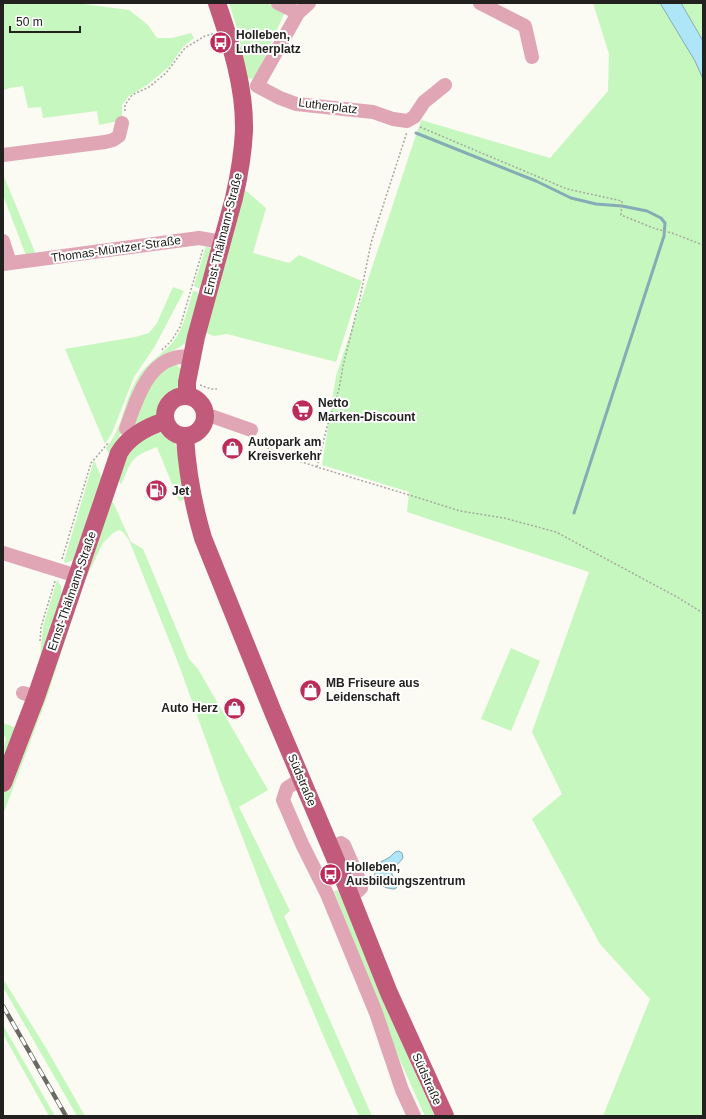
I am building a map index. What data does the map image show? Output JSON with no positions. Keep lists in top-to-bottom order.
{
  "streets": {
    "main road": ["Ernst-Thälmann-Straße", "Südstraße"],
    "street": ["Lutherplatz", "Thomas-Müntzer-Straße"]
  },
  "crossings": [
    ["Ernst-Thälmann-Straße", "Thomas-Müntzer-Straße"],
    ["Ernst-Thälmann-Straße", "Südstraße"]
  ],
  "places": {
    "bus stop": ["Holleben, Lutherplatz", "Holleben, Ausbildungszentrum"],
    "supermarket": ["Netto Marken-Discount"],
    "shop": ["Autopark am Kreisverkehr", "MB Friseure aus Leidenschaft", "Auto Herz"],
    "fuel station": ["Jet"]
  },
  "scale_bar": "50 m"
}
